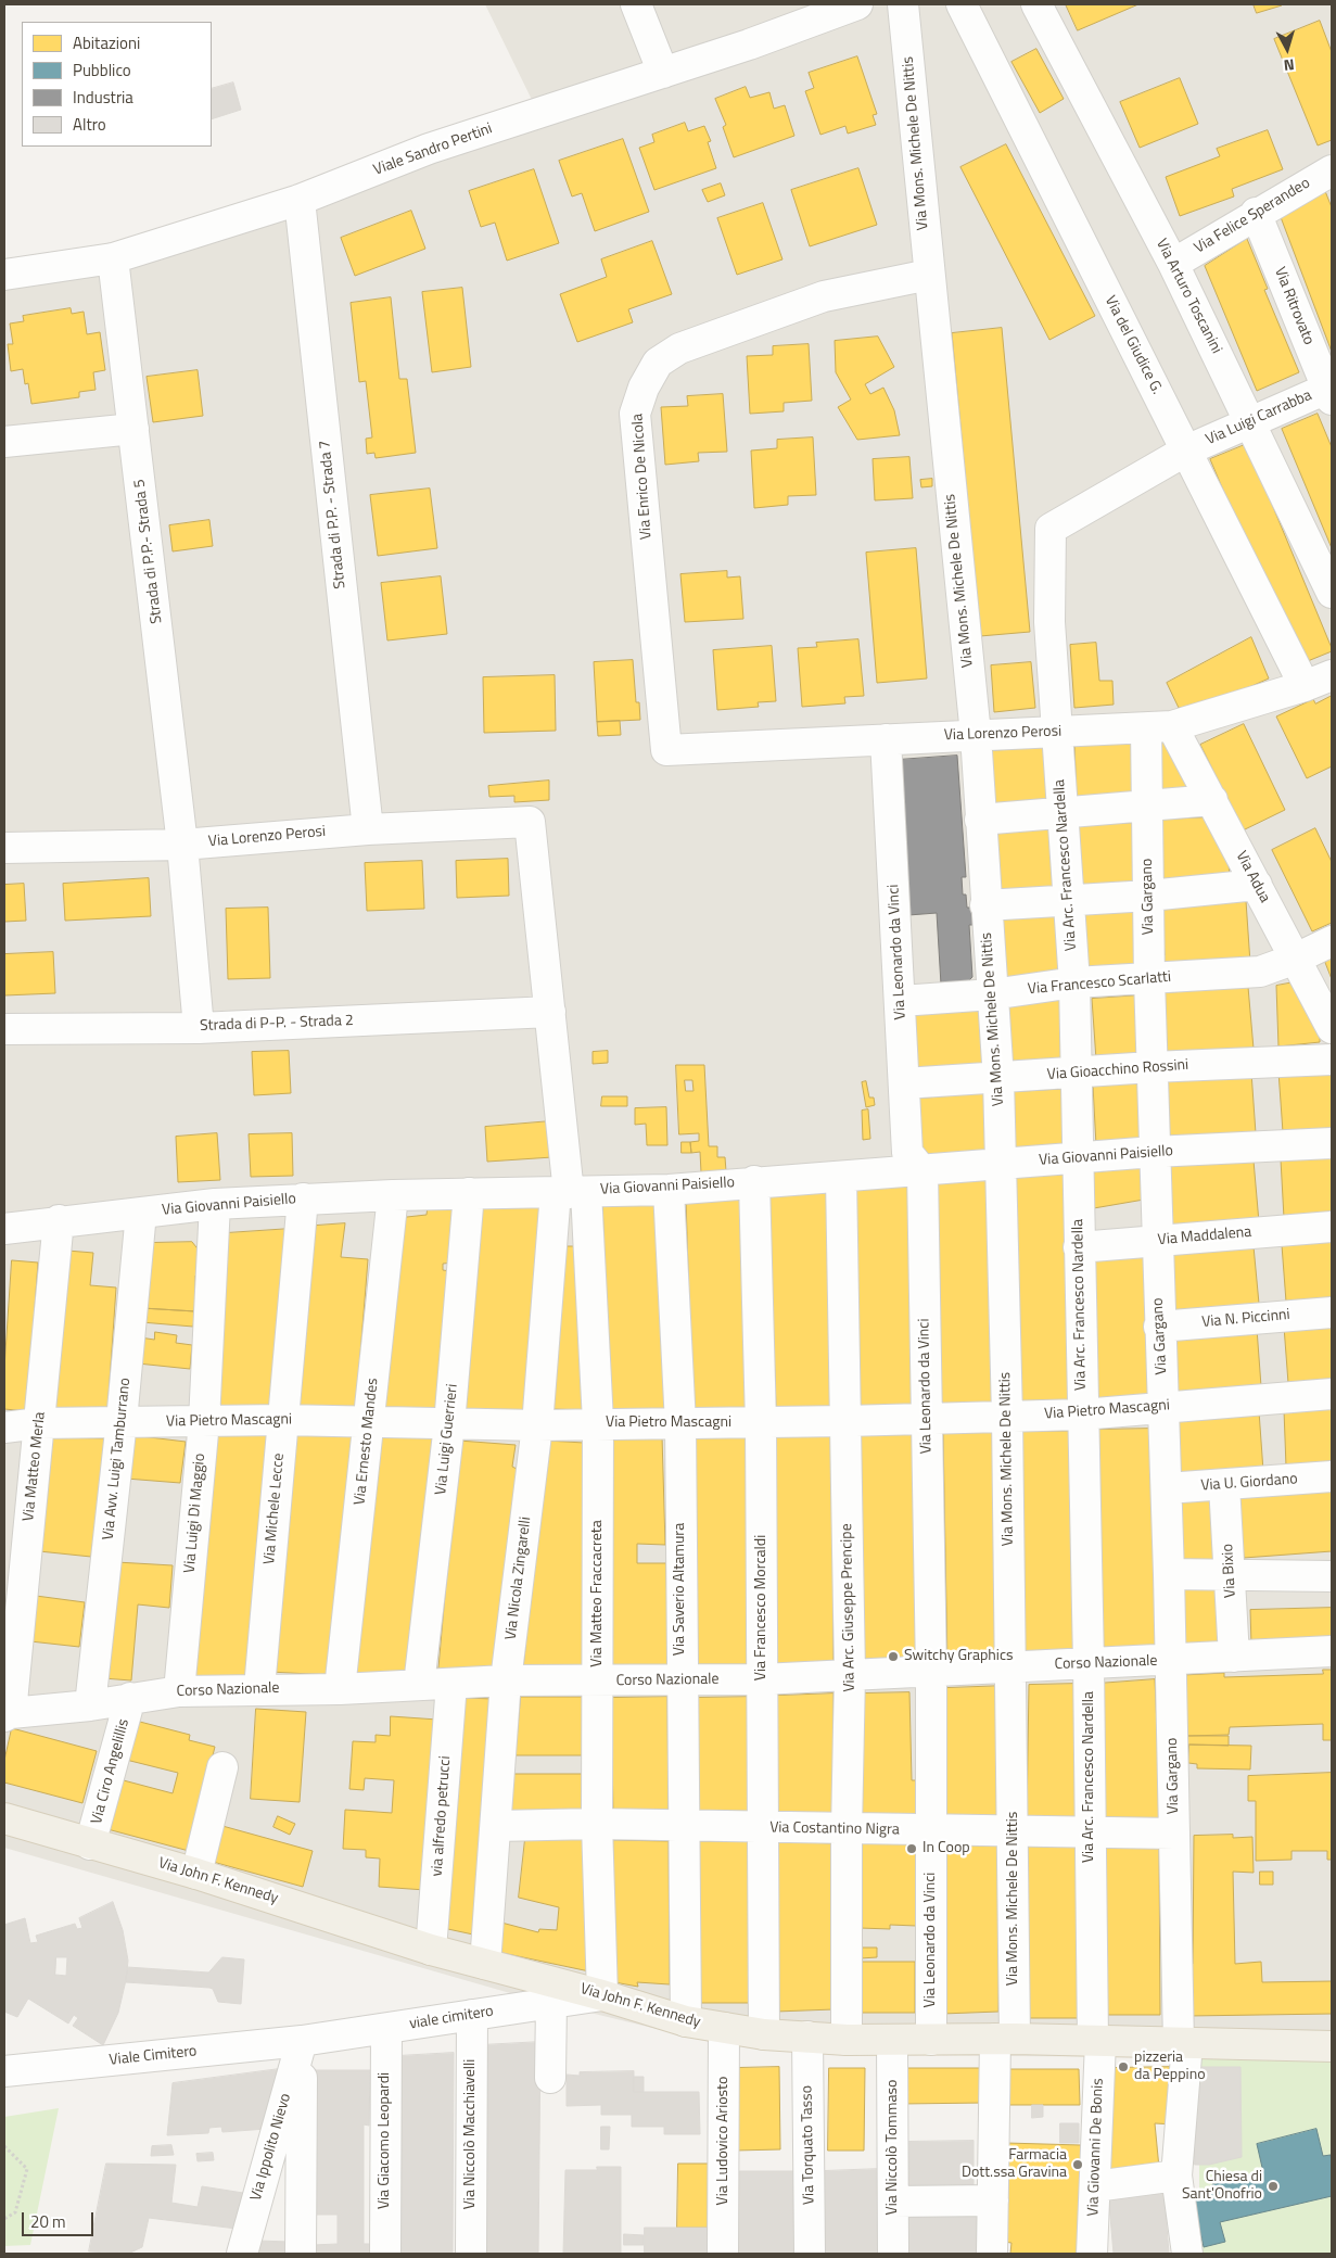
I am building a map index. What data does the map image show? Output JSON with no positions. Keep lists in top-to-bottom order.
{
  "streets": {
    "main road": ["Via John F. Kennedy"],
    "street": [
      "Via Mons. Michele De Nittis",
      "Viale Sandro Pertini",
      "Via Felice Sperandeo",
      "Via Arturo Toscanini",
      "Via Ritrovato",
      "Via del Giudice G.",
      "Via Luigi Carrabba",
      "Via Enrico De Nicola",
      "Strada di P.P. - Strada 7",
      "Strada di P.P.- Strada 5",
      "Via Lorenzo Perosi",
      "Via Arc. Francesco Nardella",
      "Via Adua",
      "Via Gargano",
      "Via Leonardo da Vinci",
      "Via Francesco Scarlatti",
      "Strada di P-P. - Strada 2",
      "Via Gioacchino Rossini",
      "Via Giovanni Paisiello",
      "Via Maddalena",
      "Via N. Piccinni",
      "Via Pietro Mascagni",
      "Via Luigi Guerrieri",
      "Via Ernesto Mandes",
      "Via Avv. Luigi Tamburrano",
      "Via Matteo Merla",
      "Via U. Giordano",
      "Via Michele Lecce",
      "Via Luigi Di Maggio",
      "Via Bixio",
      "Via Nicola Zingarelli",
      "Via Saverio Altamura",
      "Via Matteo Fraccacreta",
      "Via Francesco Morcaldi",
      "Via Arc. Giuseppe Prencipe",
      "Corso Nazionale",
      "Via Ciro Angelillis",
      "via alfredo petrucci",
      "Via Costantino Nigra",
      "viale cimitero",
      "Viale Cimitero",
      "Via Niccolò Macchiavelli",
      "Via Giacomo Leopardi",
      "Via Ludovico Ariosto",
      "Via Torquato Tasso",
      "Via Ippolito Nievo",
      "Via Niccolò Tommaso",
      "Via Giovanni De Bonis"
    ]
  },
  "crossings": [
    ["Via Mons. Michele De Nittis", "Via Enrico De Nicola"],
    ["Via Mons. Michele De Nittis", "Via Lorenzo Perosi"],
    ["Via Mons. Michele De Nittis", "Via Francesco Scarlatti"],
    ["Via Mons. Michele De Nittis", "Via Gioacchino Rossini"],
    ["Via Mons. Michele De Nittis", "Via Giovanni Paisiello"],
    ["Via Mons. Michele De Nittis", "Via Pietro Mascagni"],
    ["Via Mons. Michele De Nittis", "Corso Nazionale"],
    ["Via Mons. Michele De Nittis", "Via Costantino Nigra"],
    ["Via Mons. Michele De Nittis", "Via John F. Kennedy"],
    ["Viale Sandro Pertini", "Strada di P.P. - Strada 7"],
    ["Viale Sandro Pertini", "Strada di P.P.- Strada 5"],
    ["Via Felice Sperandeo", "Via Arturo Toscanini"],
    ["Via Felice Sperandeo", "Via Ritrovato"],
    ["Via Arturo Toscanini", "Via Luigi Carrabba"],
    ["Via Ritrovato", "Via Luigi Carrabba"],
    ["Via del Giudice G.", "Via Luigi Carrabba"],
    ["Via del Giudice G.", "Via Lorenzo Perosi"],
    ["Via Luigi Carrabba", "Via Lorenzo Perosi"],
    ["Via Luigi Carrabba", "Via Arc. Francesco Nardella"],
    ["Via Enrico De Nicola", "Via Lorenzo Perosi"],
    ["Strada di P.P. - Strada 7", "Via Lorenzo Perosi"],
    ["Strada di P.P.- Strada 5", "Via Lorenzo Perosi"],
    ["Strada di P.P.- Strada 5", "Strada di P-P. - Strada 2"],
    ["Via Lorenzo Perosi", "Via Arc. Francesco Nardella"],
    ["Via Lorenzo Perosi", "Via Adua"],
    ["Via Lorenzo Perosi", "Via Gargano"],
    ["Via Lorenzo Perosi", "Via Leonardo da Vinci"],
    ["Via Lorenzo Perosi", "Strada di P-P. - Strada 2"],
    ["Via Arc. Francesco Nardella", "Via Francesco Scarlatti"],
    ["Via Arc. Francesco Nardella", "Via Gioacchino Rossini"],
    ["Via Arc. Francesco Nardella", "Via Giovanni Paisiello"],
    ["Via Arc. Francesco Nardella", "Via Maddalena"],
    ["Via Arc. Francesco Nardella", "Via Pietro Mascagni"],
    ["Via Arc. Francesco Nardella", "Corso Nazionale"],
    ["Via Arc. Francesco Nardella", "Via Costantino Nigra"],
    ["Via Arc. Francesco Nardella", "Via John F. Kennedy"],
    ["Via Arc. Francesco Nardella", "Via Giovanni De Bonis"],
    ["Via Adua", "Via Gargano"],
    ["Via Adua", "Via Francesco Scarlatti"],
    ["Via Gargano", "Via Francesco Scarlatti"],
    ["Via Gargano", "Via Gioacchino Rossini"],
    ["Via Gargano", "Via Giovanni Paisiello"],
    ["Via Gargano", "Via Maddalena"],
    ["Via Gargano", "Via N. Piccinni"],
    ["Via Gargano", "Via Pietro Mascagni"],
    ["Via Gargano", "Via U. Giordano"],
    ["Via Gargano", "Corso Nazionale"],
    ["Via Gargano", "Via Costantino Nigra"],
    ["Via Gargano", "Via John F. Kennedy"],
    ["Via Leonardo da Vinci", "Via Francesco Scarlatti"],
    ["Via Leonardo da Vinci", "Via Gioacchino Rossini"],
    ["Via Leonardo da Vinci", "Via Giovanni Paisiello"],
    ["Via Leonardo da Vinci", "Via Pietro Mascagni"],
    ["Via Leonardo da Vinci", "Corso Nazionale"],
    ["Via Leonardo da Vinci", "Via Costantino Nigra"],
    ["Via Leonardo da Vinci", "Via John F. Kennedy"],
    ["Via Giovanni Paisiello", "Via Luigi Guerrieri"],
    ["Via Giovanni Paisiello", "Via Ernesto Mandes"],
    ["Via Giovanni Paisiello", "Via Avv. Luigi Tamburrano"],
    ["Via Giovanni Paisiello", "Via Matteo Merla"],
    ["Via Giovanni Paisiello", "Via Michele Lecce"],
    ["Via Giovanni Paisiello", "Via Luigi Di Maggio"],
    ["Via Giovanni Paisiello", "Via Nicola Zingarelli"],
    ["Via Giovanni Paisiello", "Via Saverio Altamura"],
    ["Via Giovanni Paisiello", "Via Matteo Fraccacreta"],
    ["Via Giovanni Paisiello", "Via Francesco Morcaldi"],
    ["Via Giovanni Paisiello", "Via Arc. Giuseppe Prencipe"],
    ["Via Pietro Mascagni", "Via Luigi Guerrieri"],
    ["Via Pietro Mascagni", "Via Ernesto Mandes"],
    ["Via Pietro Mascagni", "Via Avv. Luigi Tamburrano"],
    ["Via Pietro Mascagni", "Via Matteo Merla"],
    ["Via Pietro Mascagni", "Via Michele Lecce"],
    ["Via Pietro Mascagni", "Via Luigi Di Maggio"],
    ["Via Pietro Mascagni", "Via Nicola Zingarelli"],
    ["Via Pietro Mascagni", "Via Saverio Altamura"],
    ["Via Pietro Mascagni", "Via Matteo Fraccacreta"],
    ["Via Pietro Mascagni", "Via Francesco Morcaldi"],
    ["Via Pietro Mascagni", "Via Arc. Giuseppe Prencipe"],
    ["Via Luigi Guerrieri", "Corso Nazionale"],
    ["Via Ernesto Mandes", "Corso Nazionale"],
    ["Via Avv. Luigi Tamburrano", "Corso Nazionale"],
    ["Via Matteo Merla", "Corso Nazionale"],
    ["Via U. Giordano", "Via Bixio"],
    ["Via Michele Lecce", "Corso Nazionale"],
    ["Via Luigi Di Maggio", "Corso Nazionale"],
    ["Via Bixio", "Corso Nazionale"],
    ["Via Nicola Zingarelli", "Via Matteo Fraccacreta"],
    ["Via Nicola Zingarelli", "Corso Nazionale"],
    ["Via Nicola Zingarelli", "Via Costantino Nigra"],
    ["Via Nicola Zingarelli", "Via John F. Kennedy"],
    ["Via Saverio Altamura", "Corso Nazionale"],
    ["Via Saverio Altamura", "Via Costantino Nigra"],
    ["Via Saverio Altamura", "Via John F. Kennedy"],
    ["Via Matteo Fraccacreta", "Corso Nazionale"],
    ["Via Matteo Fraccacreta", "Via Costantino Nigra"],
    ["Via Matteo Fraccacreta", "Via John F. Kennedy"],
    ["Via Matteo Fraccacreta", "viale cimitero"],
    ["Via Francesco Morcaldi", "Corso Nazionale"],
    ["Via Francesco Morcaldi", "Via Costantino Nigra"],
    ["Via Francesco Morcaldi", "Via John F. Kennedy"],
    ["Via Arc. Giuseppe Prencipe", "Corso Nazionale"],
    ["Via Arc. Giuseppe Prencipe", "Via Costantino Nigra"],
    ["Via Arc. Giuseppe Prencipe", "Via John F. Kennedy"],
    ["Corso Nazionale", "Via Ciro Angelillis"],
    ["Corso Nazionale", "via alfredo petrucci"],
    ["Via Ciro Angelillis", "Via John F. Kennedy"],
    ["via alfredo petrucci", "Via John F. Kennedy"],
    ["Via John F. Kennedy", "viale cimitero"],
    ["Via John F. Kennedy", "Via Ludovico Ariosto"],
    ["Via John F. Kennedy", "Via Torquato Tasso"],
    ["Via John F. Kennedy", "Via Niccolò Tommaso"],
    ["Via John F. Kennedy", "Via Giovanni De Bonis"],
    ["viale cimitero", "Viale Cimitero"],
    ["viale cimitero", "Via Niccolò Macchiavelli"],
    ["viale cimitero", "Via Giacomo Leopardi"],
    ["viale cimitero", "Via Ippolito Nievo"],
    ["Viale Cimitero", "Via Ippolito Nievo"]
  ],
  "places": [
    "Switchy Graphics",
    "In Coop",
    "pizzeria da Peppino",
    "Farmacia Dott.ssa Gravina",
    "Chiesa di Sant'Onofrio"
  ],
  "legend": [
    "Abitazioni",
    "Pubblico",
    "Industria",
    "Altro"
  ],
  "scale_bar": "20 m",
  "north": "bottom"
}
